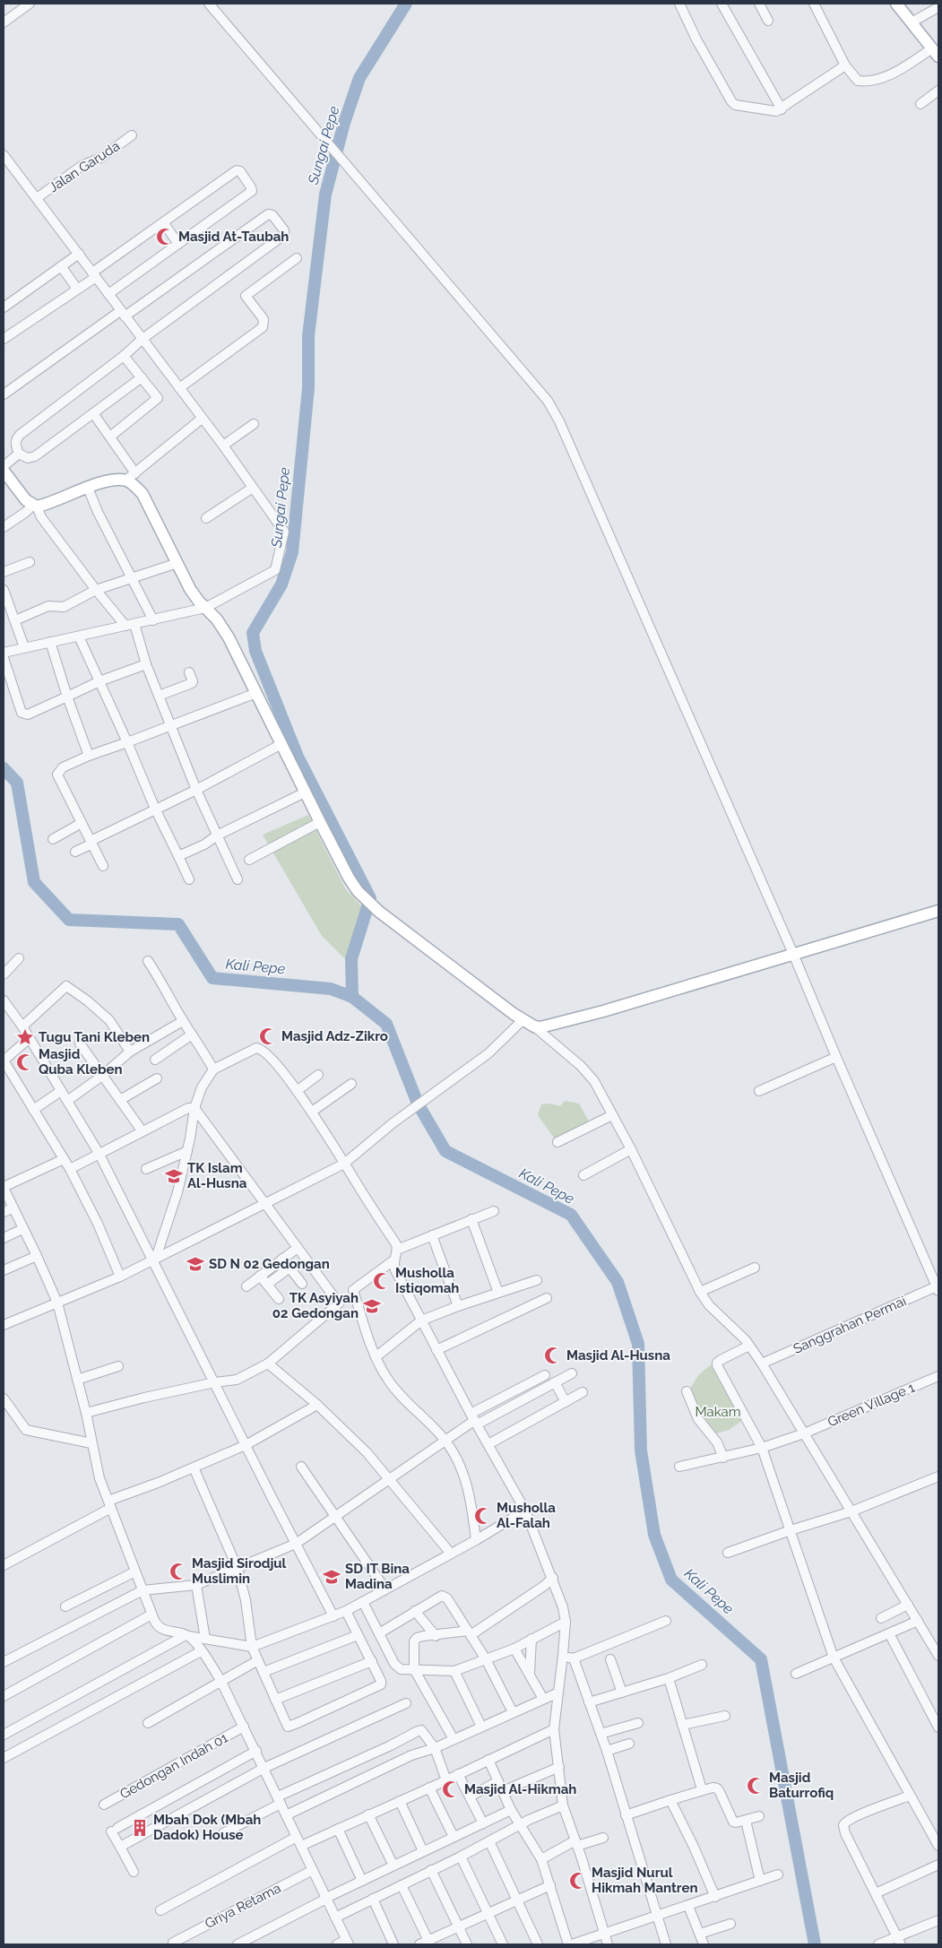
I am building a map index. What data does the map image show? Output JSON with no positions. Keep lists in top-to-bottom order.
{
  "streets": {
    "street": [
      "Jalan Garuda",
      "Sanggrahan Permai",
      "Green Village 1",
      "Gedongan Indah 01",
      "Griya Retama"
    ]
  },
  "water": ["Sungai Pepe", "Kali Pepe"],
  "parks": ["Makam"],
  "places": {
    "mosque": [
      "Masjid At-Taubah",
      "Masjid Adz-Zikro",
      "Masjid Quba Kleben",
      "Musholla Istiqomah",
      "Masjid Al-Husna",
      "Musholla Al-Falah",
      "Masjid Sirodjul Muslimin",
      "Masjid Baturrofiq",
      "Masjid Al-Hikmah",
      "Masjid Nurul Hikmah Mantren"
    ],
    "place": ["Tugu Tani Kleben"],
    "school or university": [
      "TK Islam Al-Husna",
      "SD N 02 Gedongan",
      "TK Asyiyah 02 Gedongan",
      "SD IT Bina Madina"
    ],
    "building": ["Mbah Dok (Mbah Dadok) House"]
  }
}
